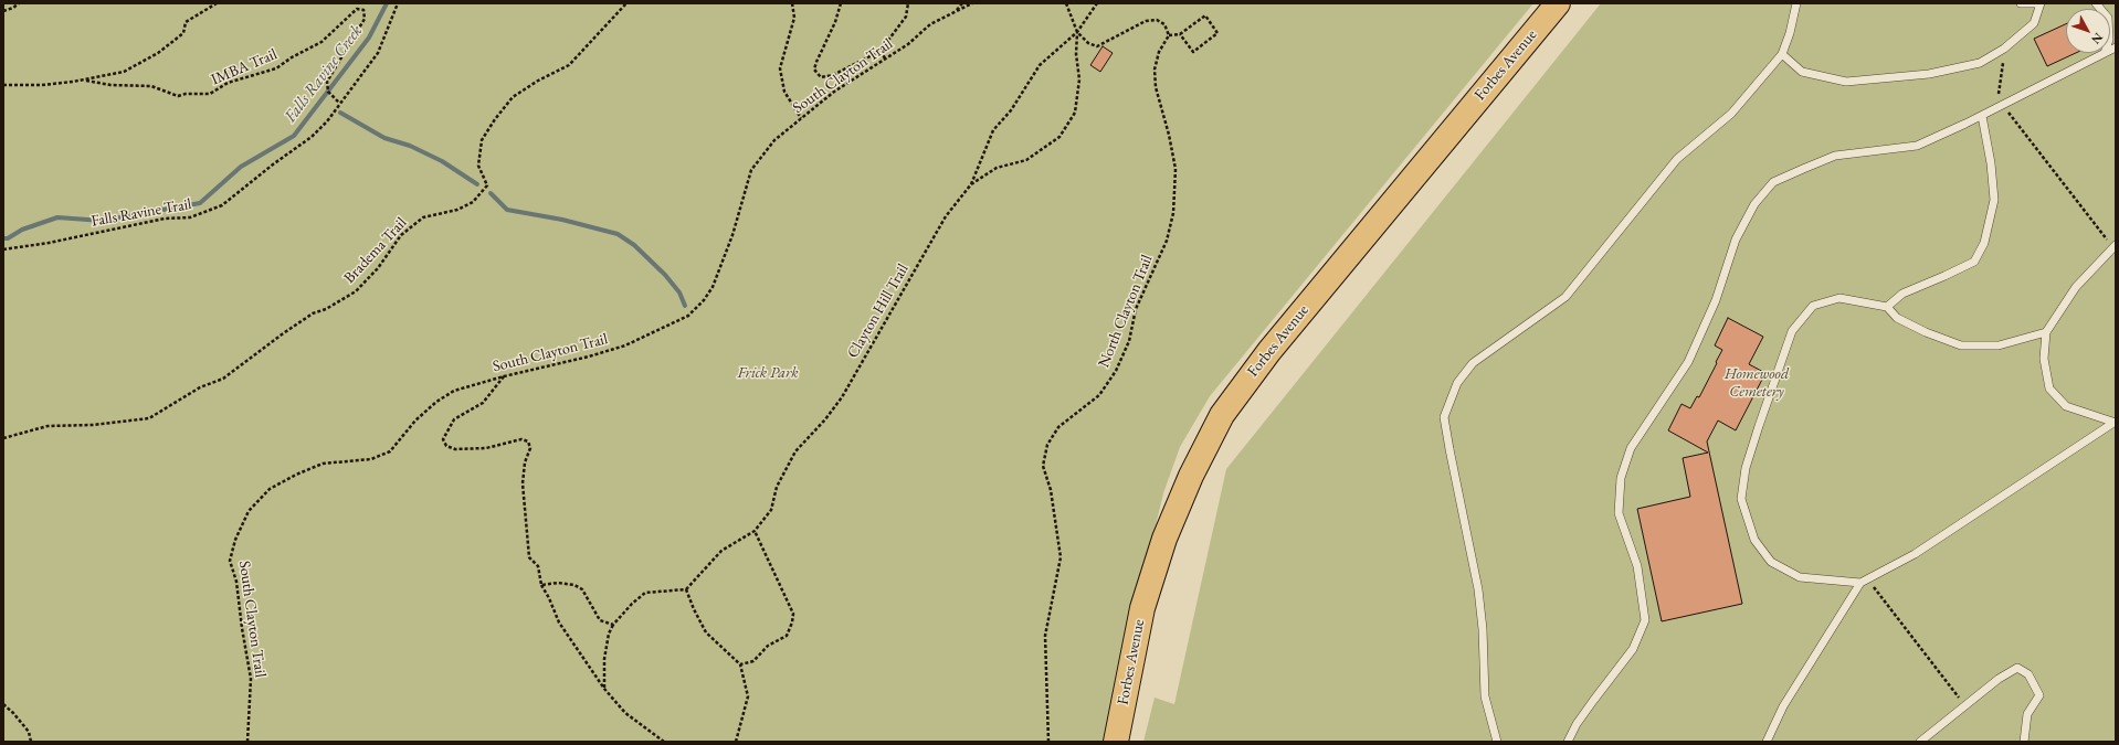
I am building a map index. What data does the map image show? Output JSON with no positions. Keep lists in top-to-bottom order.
{
  "streets": {
    "main road": ["Forbes Avenue"],
    "path": [
      "IMBA Trail",
      "South Clayton Trail",
      "Falls Ravine Trail",
      "Bradema Trail",
      "Clayton Hill Trail",
      "North Clayton Trail"
    ]
  },
  "crossings": [
    ["IMBA Trail", "Falls Ravine Trail"]
  ],
  "water": ["Falls Ravine Creek"],
  "parks": ["Frick Park", "Homewood Cemetery"],
  "north": "bottom right"
}
